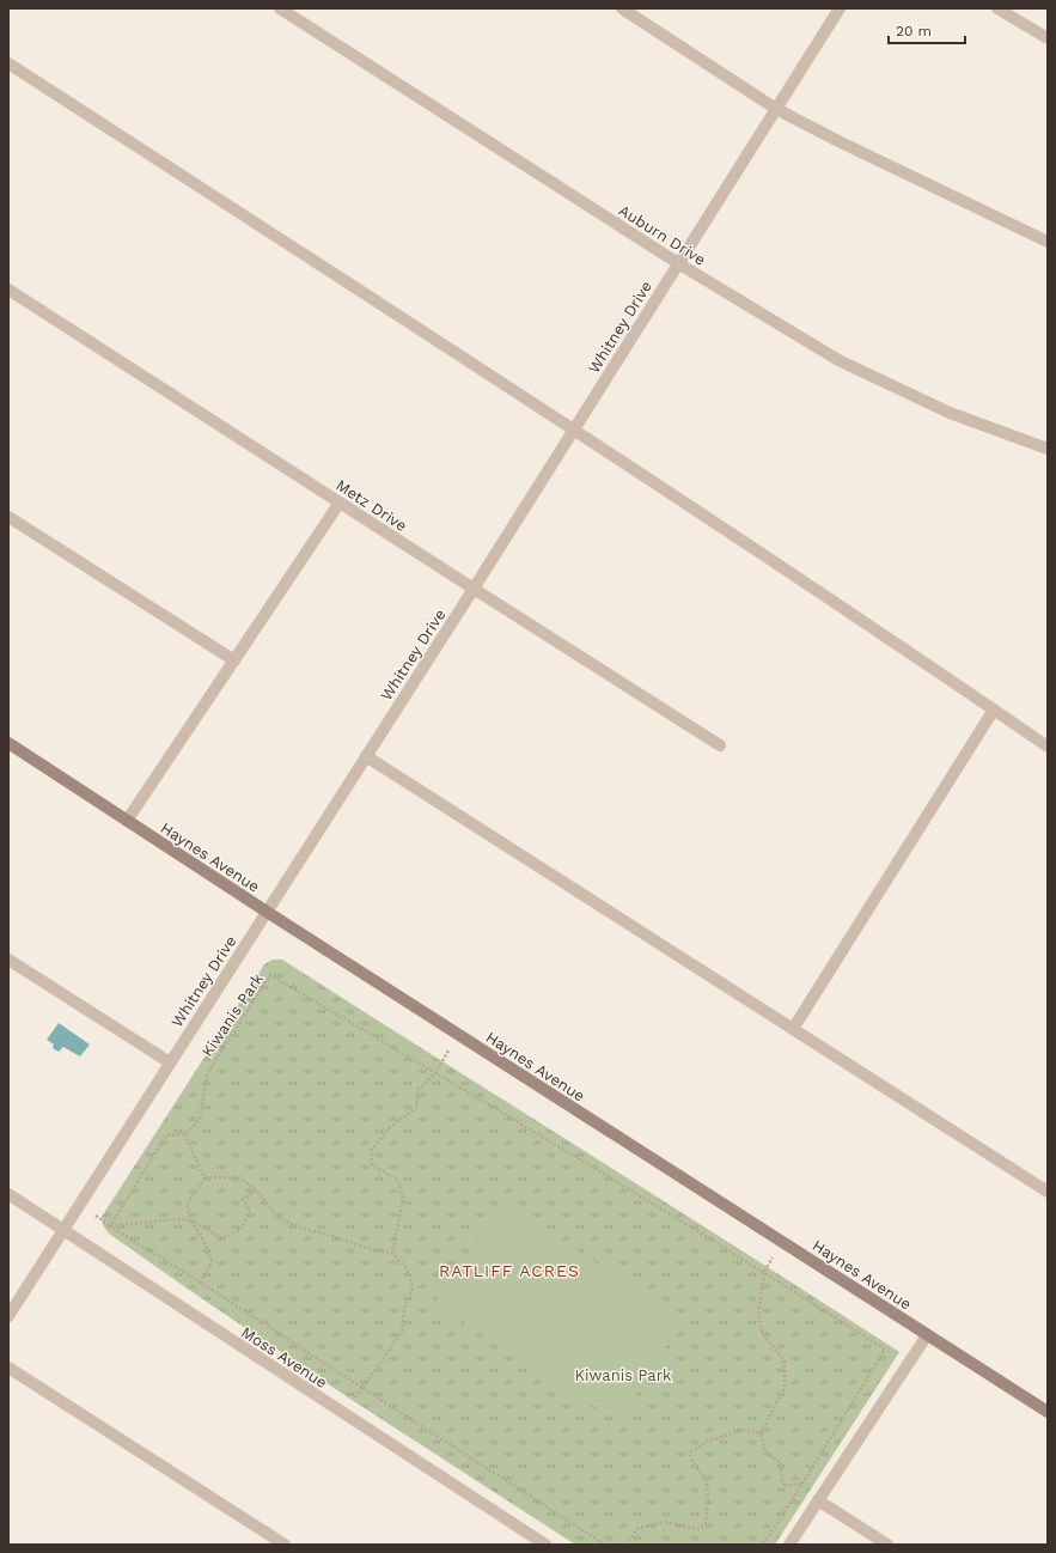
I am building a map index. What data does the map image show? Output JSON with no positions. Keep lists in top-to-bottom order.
{
  "streets": {
    "street": [
      "Auburn Drive",
      "Whitney Drive",
      "Metz Drive",
      "Haynes Avenue",
      "Moss Avenue"
    ],
    "path": ["Kiwanis Park"]
  },
  "crossings": [
    ["Auburn Drive", "Whitney Drive"],
    ["Whitney Drive", "Metz Drive"],
    ["Whitney Drive", "Haynes Avenue"],
    ["Whitney Drive", "Moss Avenue"]
  ],
  "districts": ["RATLIFF ACRES"],
  "parks": ["Kiwanis Park"],
  "scale_bar": "20 m"
}
